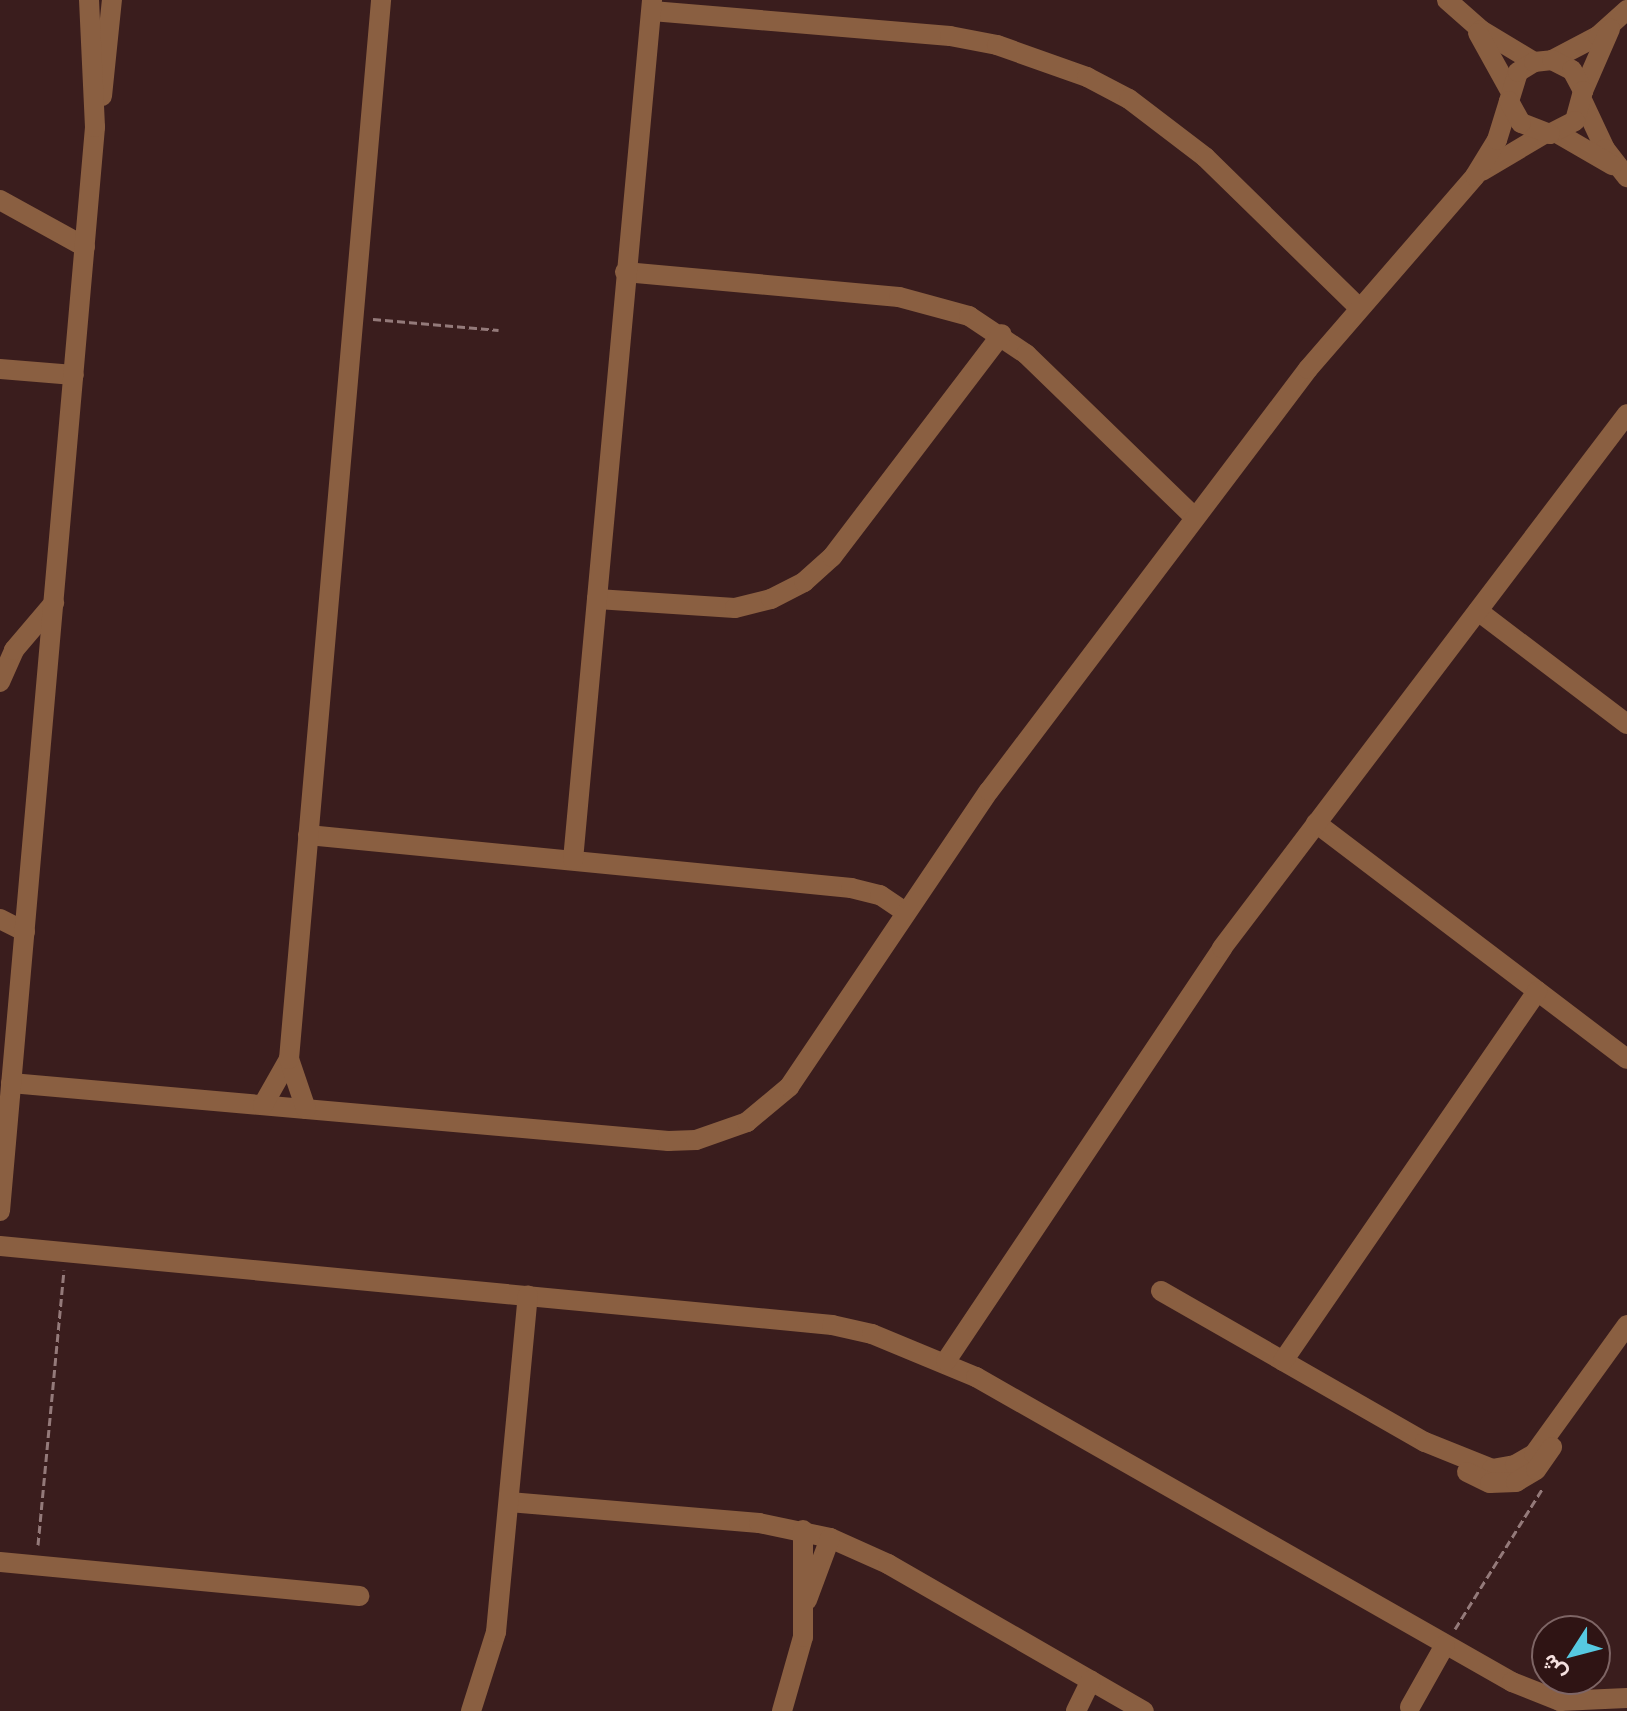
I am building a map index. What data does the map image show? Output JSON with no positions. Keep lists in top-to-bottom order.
{
  "north": "bottom left"
}
